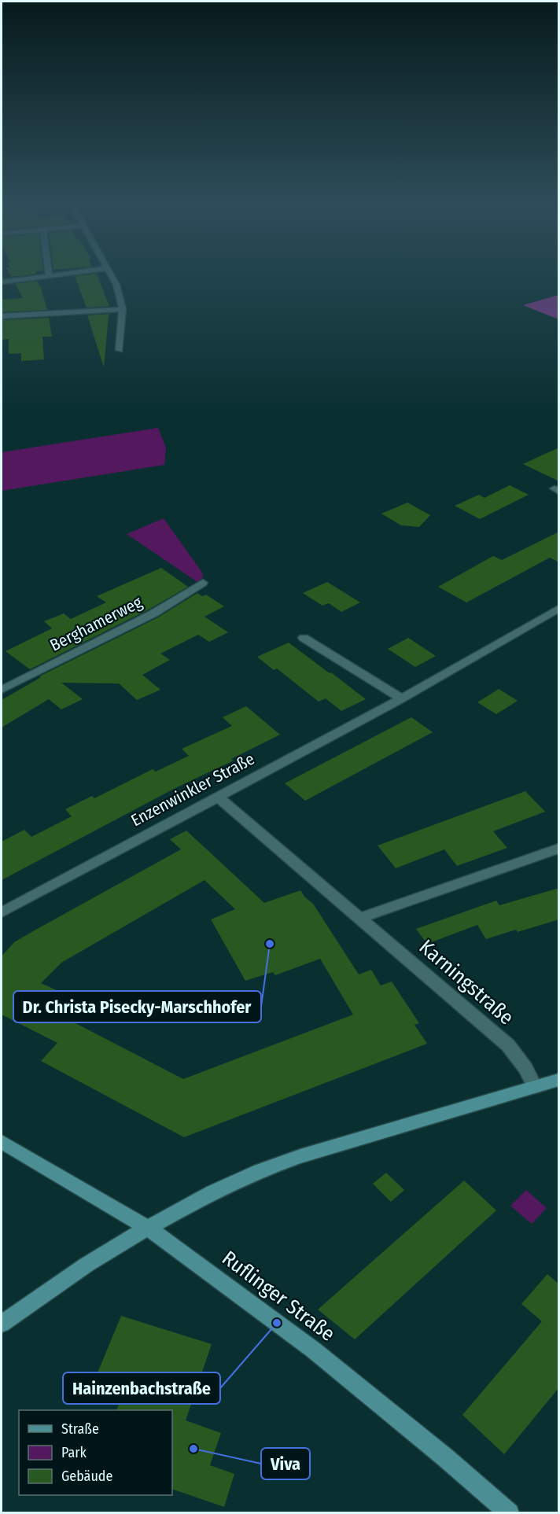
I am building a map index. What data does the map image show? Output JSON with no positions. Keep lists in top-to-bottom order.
{
  "streets": {
    "street": [
      "Berghamerweg",
      "Enzenwinkler Straße",
      "Karningstraße",
      "Ruflinger Straße"
    ]
  },
  "crossings": [
    ["Enzenwinkler Straße", "Karningstraße"]
  ],
  "places": ["Dr. Christa Pisecky-Marschhofer", "Hainzenbachstraße", "Viva"],
  "legend": ["Straße", "Park", "Gebäude"]
}
